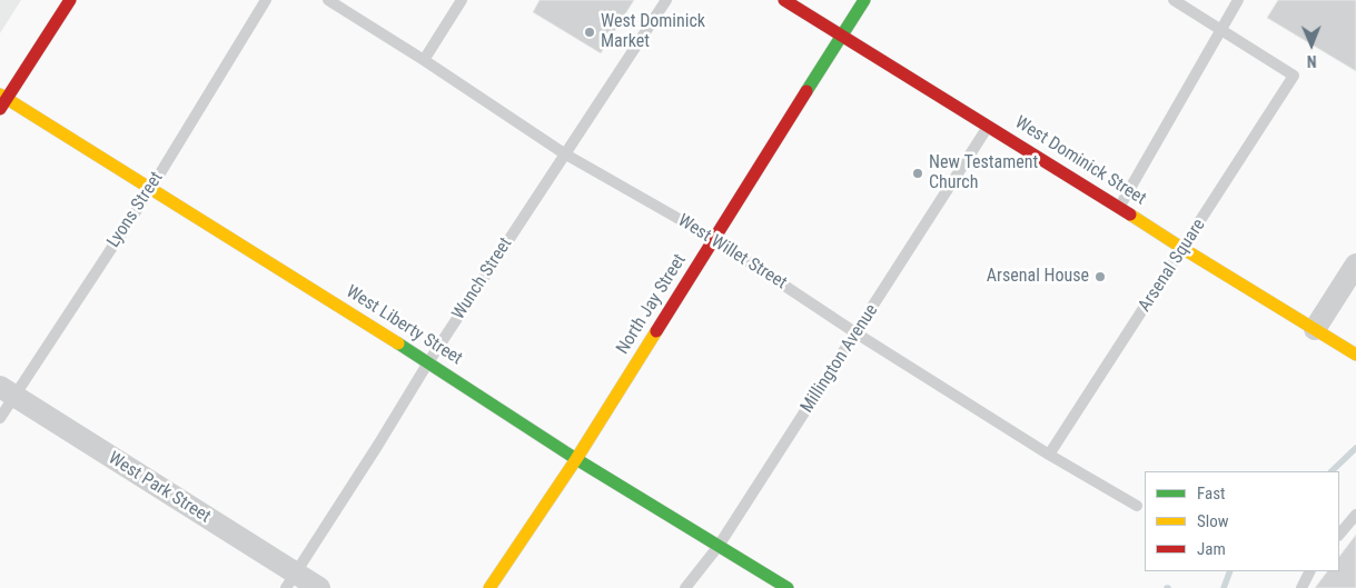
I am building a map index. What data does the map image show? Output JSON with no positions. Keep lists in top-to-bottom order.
{
  "streets": {
    "street": [
      "West Dominick Street",
      "North Jay Street",
      "West Liberty Street",
      "West Park Street"
    ],
    "lane": [
      "Lyons Street",
      "West Willet Street",
      "Arsenal Square",
      "Wunch Street",
      "Millington Avenue"
    ]
  },
  "crossings": [
    ["West Dominick Street", "Arsenal Square"],
    ["West Dominick Street", "North Jay Street"],
    ["West Dominick Street", "Millington Avenue"],
    ["Lyons Street", "West Liberty Street"],
    ["Lyons Street", "West Park Street"],
    ["West Willet Street", "Arsenal Square"],
    ["West Willet Street", "Wunch Street"],
    ["West Willet Street", "North Jay Street"],
    ["West Willet Street", "Millington Avenue"],
    ["Wunch Street", "West Liberty Street"],
    ["Wunch Street", "West Park Street"],
    ["North Jay Street", "West Liberty Street"],
    ["West Liberty Street", "Millington Avenue"]
  ],
  "places": ["West Dominick Market", "New Testament Church", "Arsenal House"],
  "legend": ["Fast", "Slow", "Jam"],
  "north": "bottom"
}
